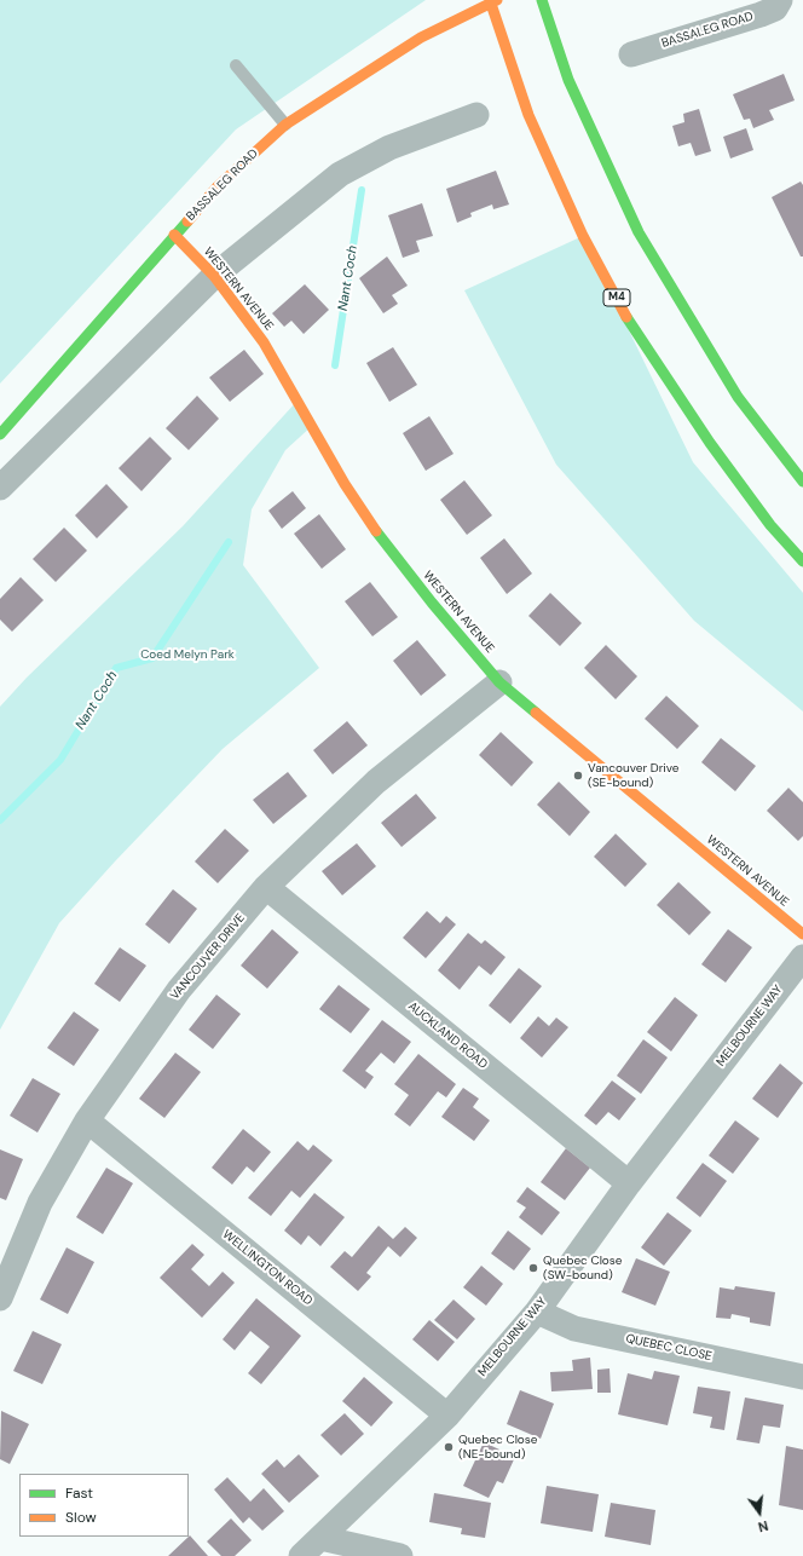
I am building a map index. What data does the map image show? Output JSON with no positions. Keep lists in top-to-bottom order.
{
  "streets": {
    "main road": ["BASSALEG ROAD", "WESTERN AVENUE", "M4"],
    "street": [
      "VANCOUVER DRIVE",
      "MELBOURNE WAY",
      "AUCKLAND ROAD",
      "WELLINGTON ROAD",
      "QUEBEC CLOSE"
    ]
  },
  "crossings": [
    ["BASSALEG ROAD", "WESTERN AVENUE"],
    ["WESTERN AVENUE", "VANCOUVER DRIVE"],
    ["VANCOUVER DRIVE", "AUCKLAND ROAD"],
    ["VANCOUVER DRIVE", "WELLINGTON ROAD"],
    ["MELBOURNE WAY", "AUCKLAND ROAD"],
    ["MELBOURNE WAY", "WELLINGTON ROAD"],
    ["MELBOURNE WAY", "QUEBEC CLOSE"]
  ],
  "water": ["Nant Coch"],
  "parks": ["Coed Melyn Park"],
  "places": ["Vancouver Drive (SE-bound)", "Quebec Close (SW-bound)", "Quebec Close (NE-bound)"],
  "legend": ["Fast", "Slow"],
  "north": "bottom"
}
